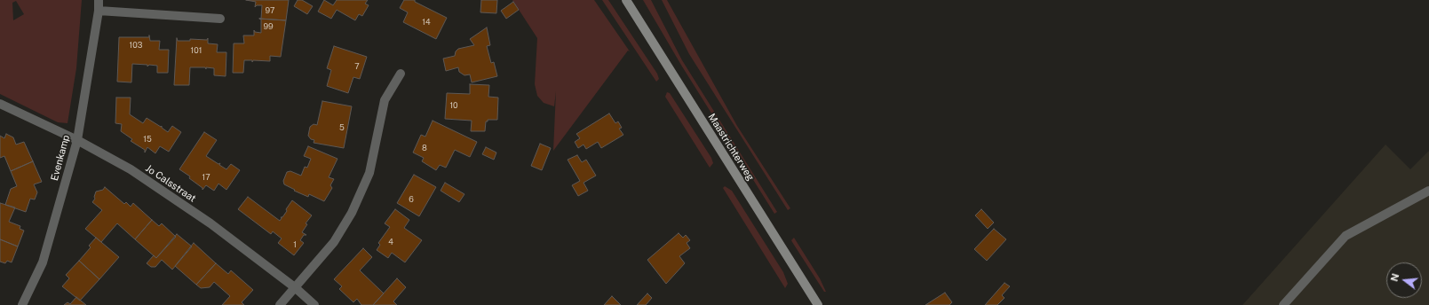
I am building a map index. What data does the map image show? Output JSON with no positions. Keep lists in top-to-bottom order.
{
  "streets": {
    "main road": ["Maastrichterweg"],
    "street": ["Evenkamp", "Jo Calsstraat"]
  },
  "crossings": [
    ["Evenkamp", "Jo Calsstraat"]
  ],
  "house_numbers": [
    "97",
    "14",
    "99",
    "103",
    "101",
    "7",
    "10",
    "5",
    "15",
    "8",
    "17",
    "6",
    "4",
    "1"
  ],
  "north": "left"
}
